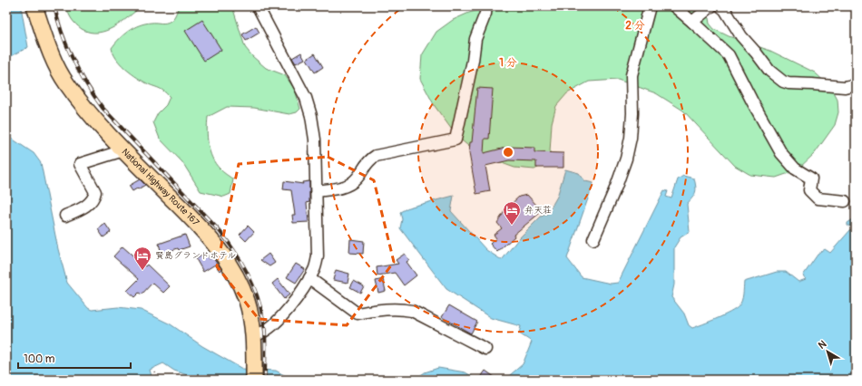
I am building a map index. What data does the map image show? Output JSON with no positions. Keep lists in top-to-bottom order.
{
  "streets": {
    "highway": ["National Highway Route 167"]
  },
  "places": {
    "hotel": ["弁天荘", "賢島グランドホテル"]
  },
  "scale_bar": "100 m",
  "north": "top left",
  "rings": ["2 分", "1 分"]
}
